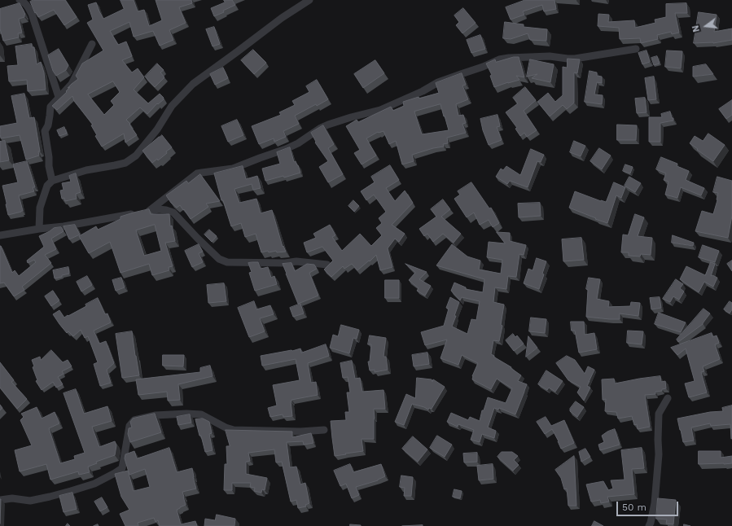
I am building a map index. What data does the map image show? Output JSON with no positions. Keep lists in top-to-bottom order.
{
  "scale_bar": "50 m",
  "north": "left"
}
